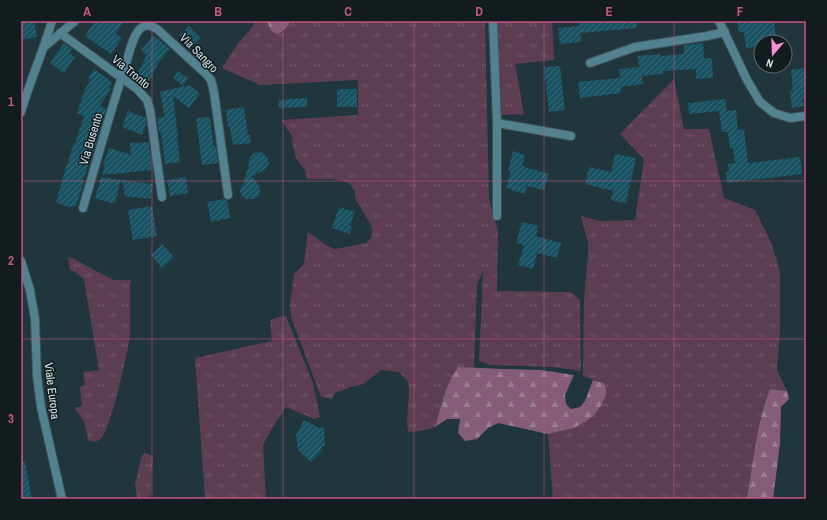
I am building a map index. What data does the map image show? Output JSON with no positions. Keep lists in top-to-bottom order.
{
  "streets": {
    "street": [
      "Via Sangro",
      "Via Tronto",
      "Via Busento",
      "Viale Europa"
    ]
  },
  "crossings": [
    ["Via Sangro", "Via Tronto"],
    ["Via Sangro", "Via Busento"],
    ["Via Tronto", "Via Busento"]
  ],
  "north": "bottom",
  "grid": {
    "columns": [
      "A",
      "B",
      "C",
      "D",
      "E",
      "F"
    ],
    "rows": ["1", "2", "3"]
  }
}
